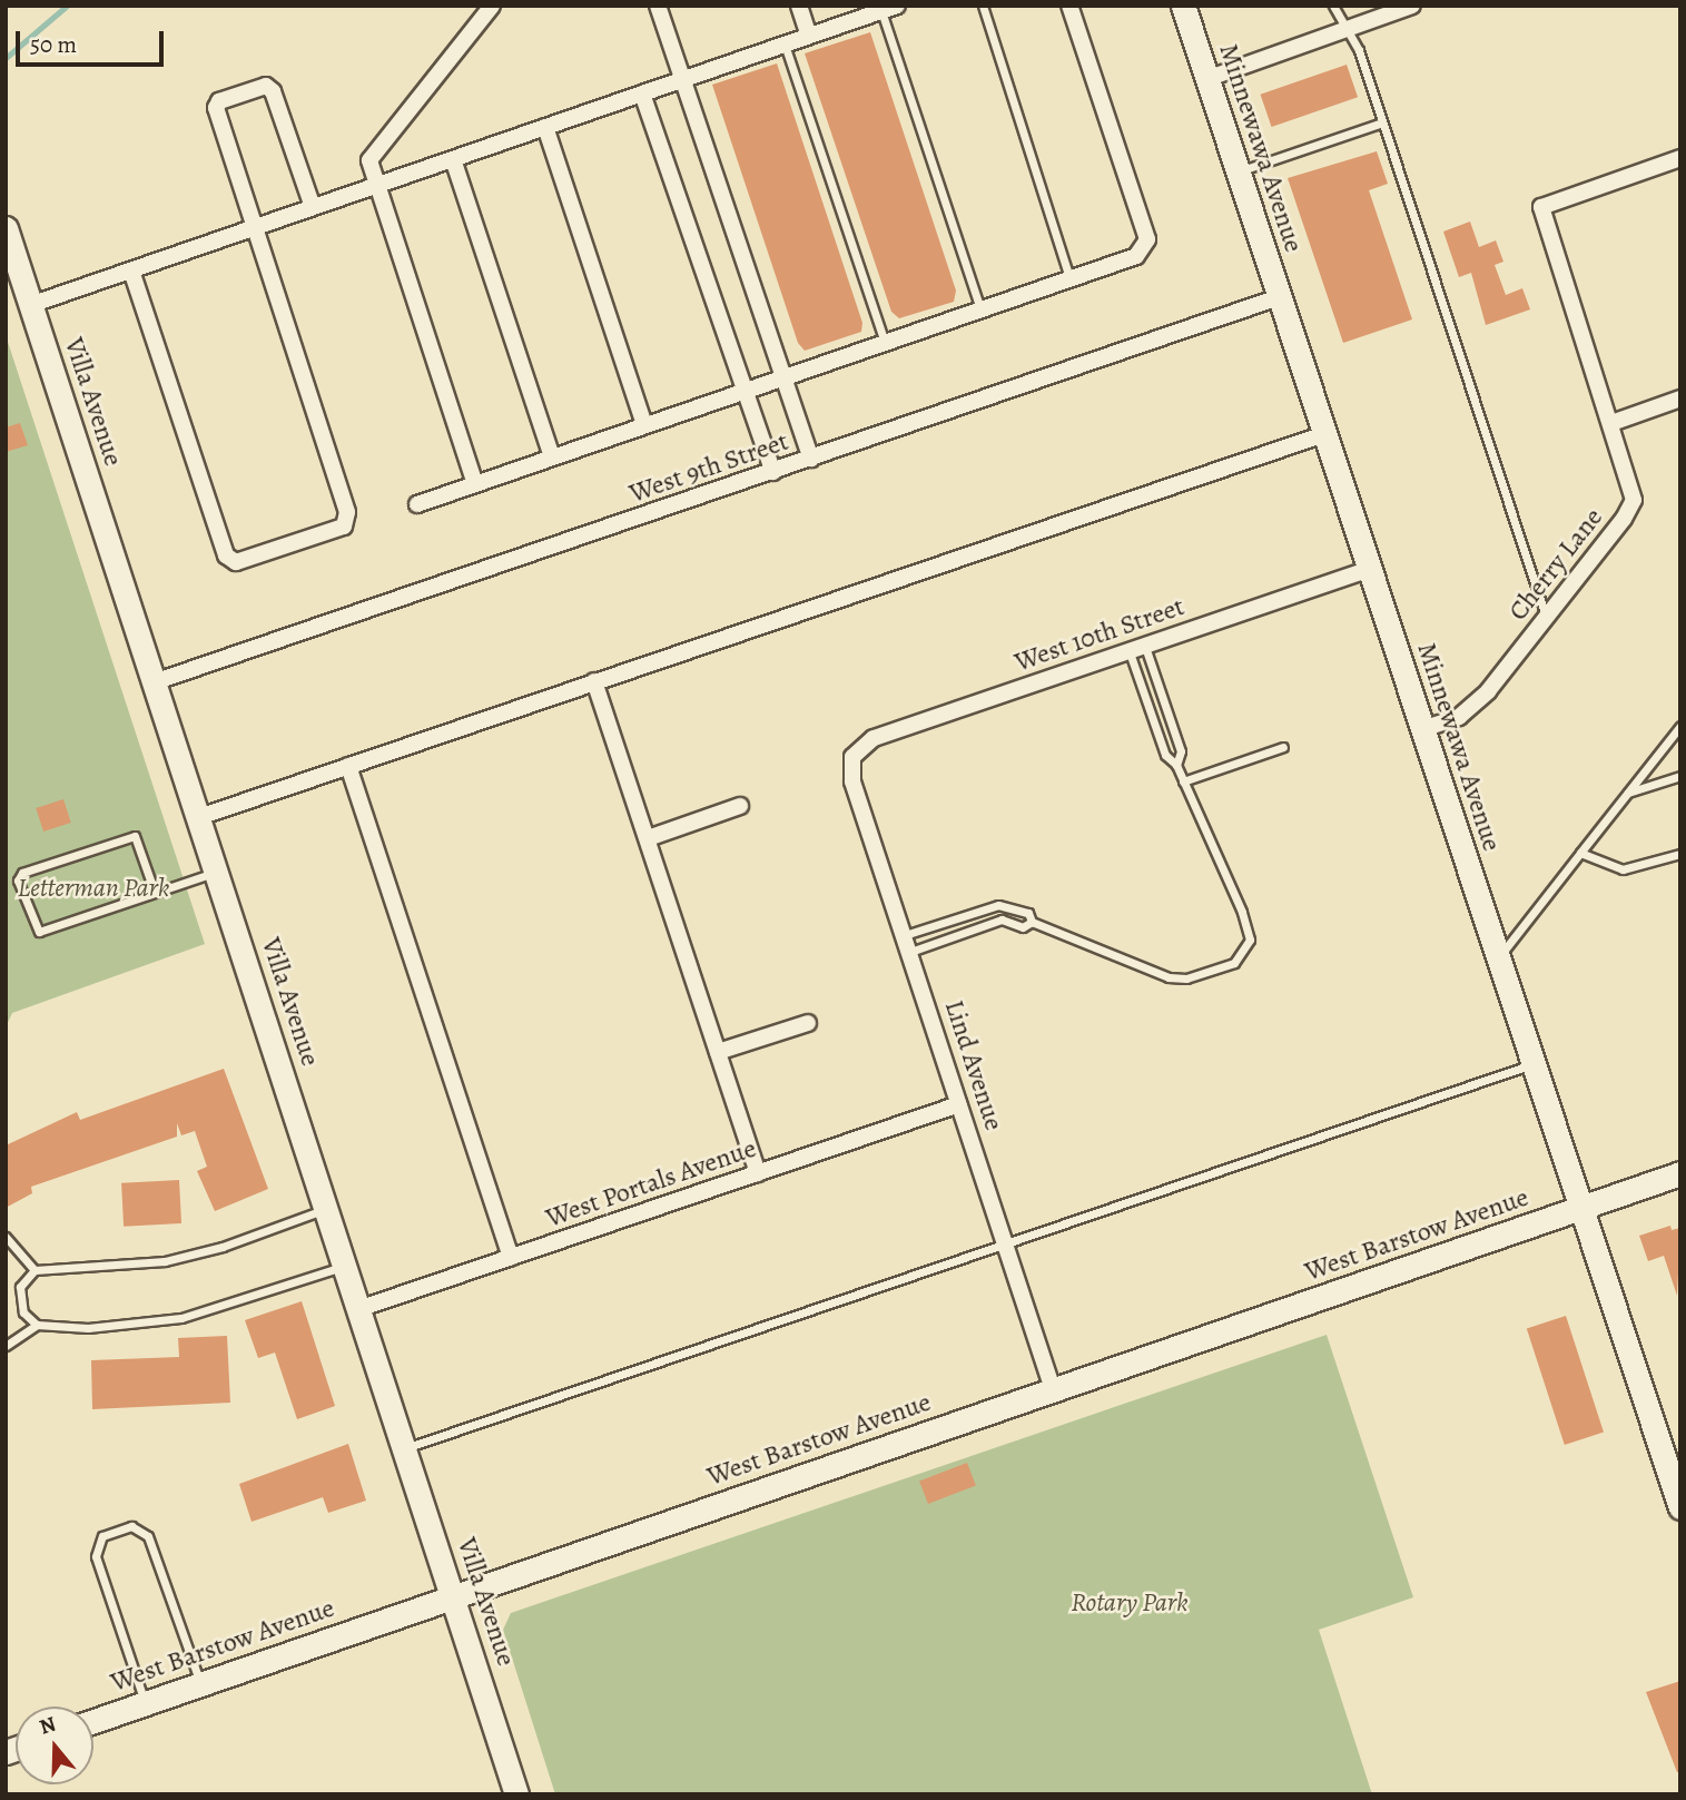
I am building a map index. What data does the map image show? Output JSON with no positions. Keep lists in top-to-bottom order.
{
  "streets": {
    "main road": ["Minnewawa Avenue", "Villa Avenue", "West Barstow Avenue"],
    "street": [
      "West 9th Street",
      "Cherry Lane",
      "West 10th Street",
      "Lind Avenue",
      "West Portals Avenue"
    ]
  },
  "crossings": [
    ["Minnewawa Avenue", "West 9th Street"],
    ["Minnewawa Avenue", "Cherry Lane"],
    ["Minnewawa Avenue", "West 10th Street"],
    ["Minnewawa Avenue", "West Barstow Avenue"],
    ["Villa Avenue", "West 9th Street"],
    ["Villa Avenue", "West Portals Avenue"],
    ["Villa Avenue", "West Barstow Avenue"],
    ["West 10th Street", "Lind Avenue"],
    ["Lind Avenue", "West Portals Avenue"],
    ["Lind Avenue", "West Barstow Avenue"]
  ],
  "parks": ["Letterman Park", "Rotary Park"],
  "scale_bar": "50 m",
  "north": "top"
}
